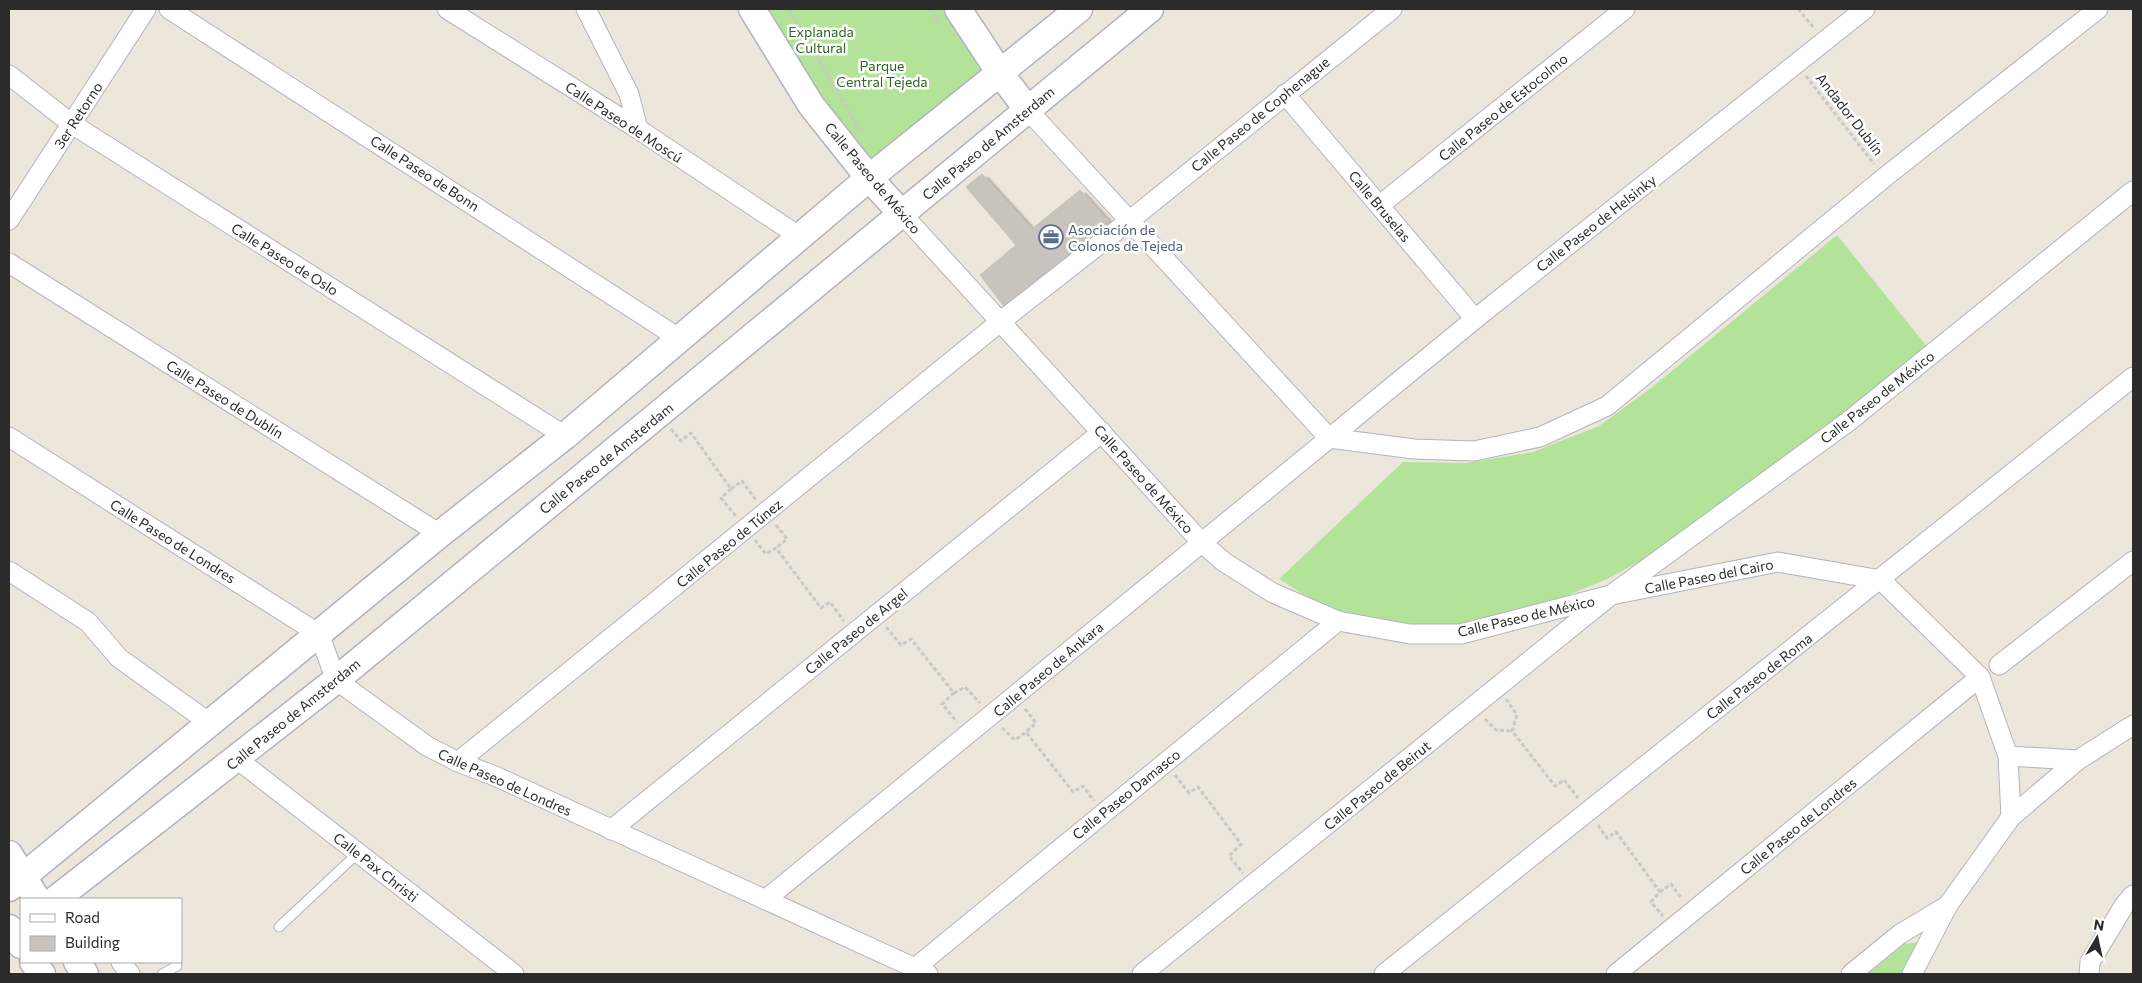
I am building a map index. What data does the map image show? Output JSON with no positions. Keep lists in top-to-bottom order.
{
  "streets": {
    "main road": ["Calle Paseo de Amsterdam", "Calle Paseo de México"],
    "street": [
      "Calle Paseo de Estocolmo",
      "Calle Paseo de Cophenague",
      "3er Retorno",
      "Calle Paseo de Moscú",
      "Calle Paseo de Bonn",
      "Calle Bruselas",
      "Calle Paseo de Helsinky",
      "Calle Paseo de Oslo",
      "Calle Paseo de Dublín",
      "Calle Paseo de Londres",
      "Calle Paseo de Túnez",
      "Calle Paseo del Cairo",
      "Calle Paseo de Argel",
      "Calle Paseo de Ankara",
      "Calle Paseo de Roma",
      "Calle Paseo de Beirut",
      "Calle Paseo Damasco",
      "Calle Pax Christi"
    ],
    "path": ["Andador Dublín"]
  },
  "crossings": [
    ["Calle Paseo de Estocolmo", "Calle Bruselas"],
    ["Calle Paseo de Cophenague", "Calle Paseo de México"],
    ["Calle Paseo de Cophenague", "Calle Bruselas"],
    ["Calle Paseo de Cophenague", "Calle Paseo de Túnez"],
    ["Andador Dublín", "Calle Paseo de Helsinky"],
    ["3er Retorno", "Calle Paseo de Oslo"],
    ["Calle Paseo de Amsterdam", "Calle Paseo de México"],
    ["Calle Paseo de Amsterdam", "Calle Paseo de Londres"],
    ["Calle Paseo de Amsterdam", "Calle Pax Christi"],
    ["Calle Paseo de México", "Calle Paseo de Túnez"],
    ["Calle Paseo de México", "Calle Paseo del Cairo"],
    ["Calle Paseo de México", "Calle Paseo de Argel"],
    ["Calle Paseo de México", "Calle Paseo de Ankara"],
    ["Calle Paseo de México", "Calle Paseo de Beirut"],
    ["Calle Paseo de México", "Calle Paseo Damasco"],
    ["Calle Bruselas", "Calle Paseo de Helsinky"],
    ["Calle Paseo de Helsinky", "Calle Paseo de Ankara"],
    ["Calle Paseo de Londres", "Calle Paseo de Túnez"],
    ["Calle Paseo de Londres", "Calle Paseo de Argel"],
    ["Calle Paseo de Londres", "Calle Paseo de Ankara"],
    ["Calle Paseo de Londres", "Calle Paseo Damasco"],
    ["Calle Paseo del Cairo", "Calle Paseo de Roma"],
    ["Calle Paseo del Cairo", "Calle Paseo de Beirut"]
  ],
  "parks": ["Explanada Cultural", "Parque Central Tejeda"],
  "places": {
    "office": ["Asociación de Colonos de Tejeda"]
  },
  "legend": ["Road", "Building"],
  "north": "top"
}
